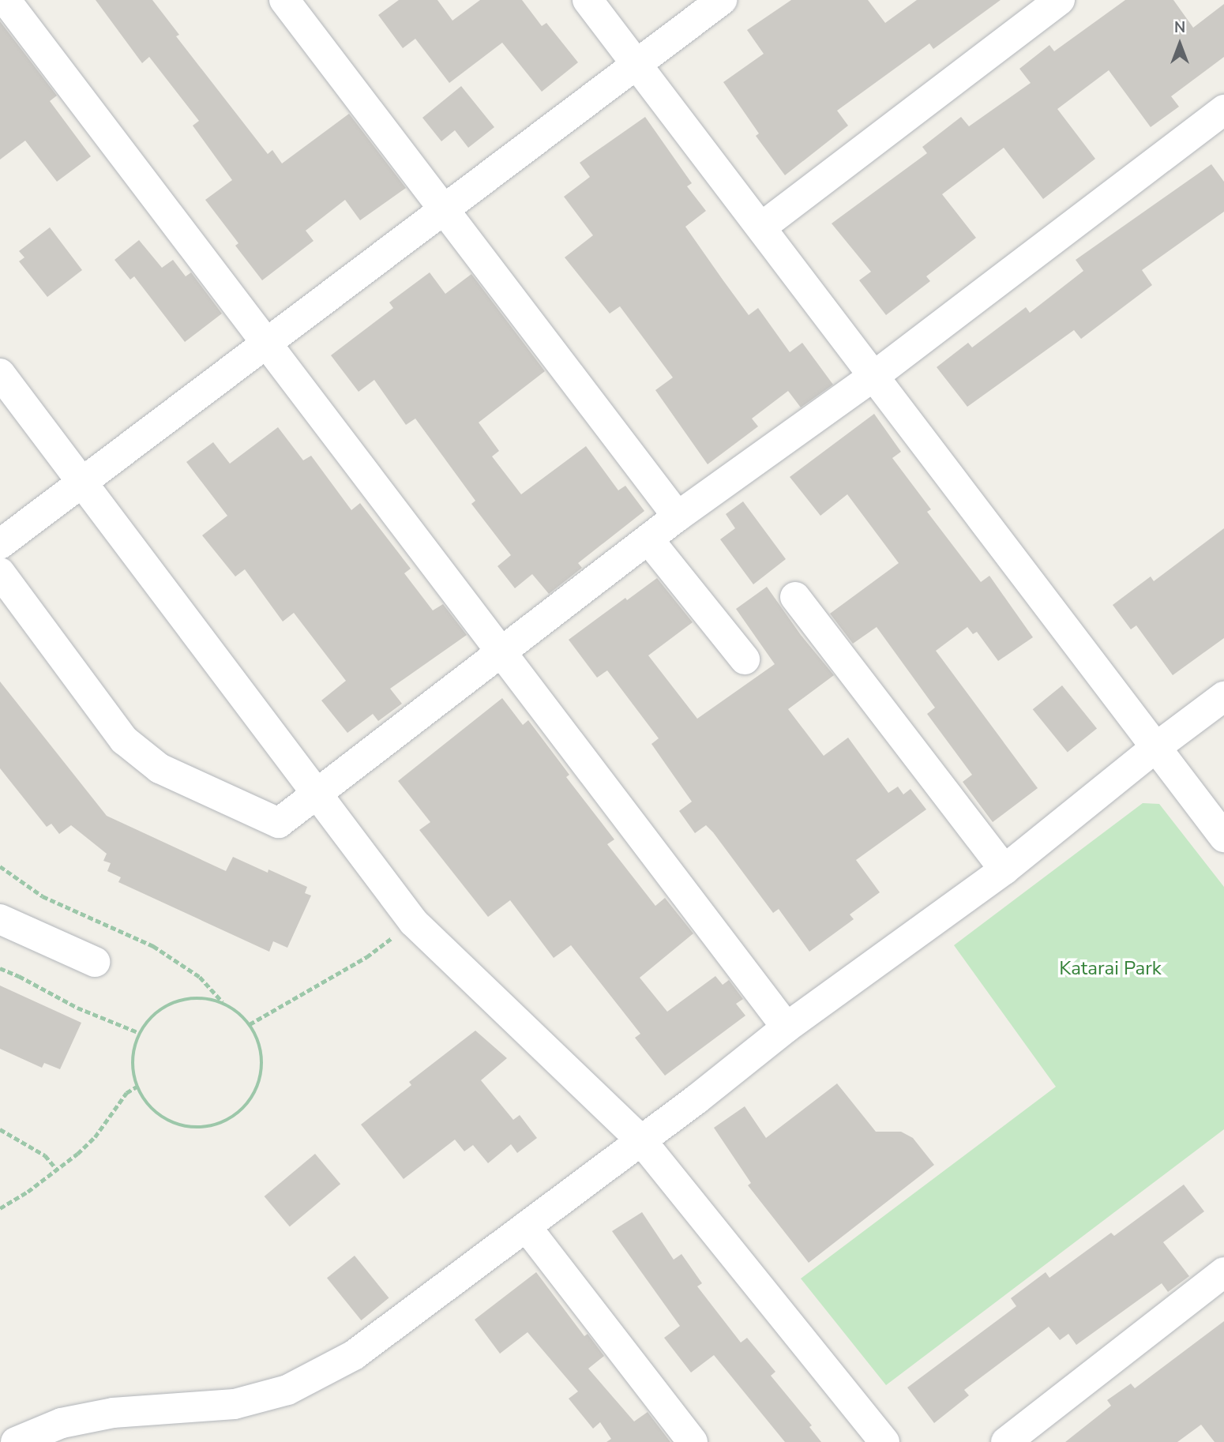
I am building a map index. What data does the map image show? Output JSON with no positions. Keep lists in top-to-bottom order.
{
  "parks": ["Katarai Park"],
  "north": "top"
}
